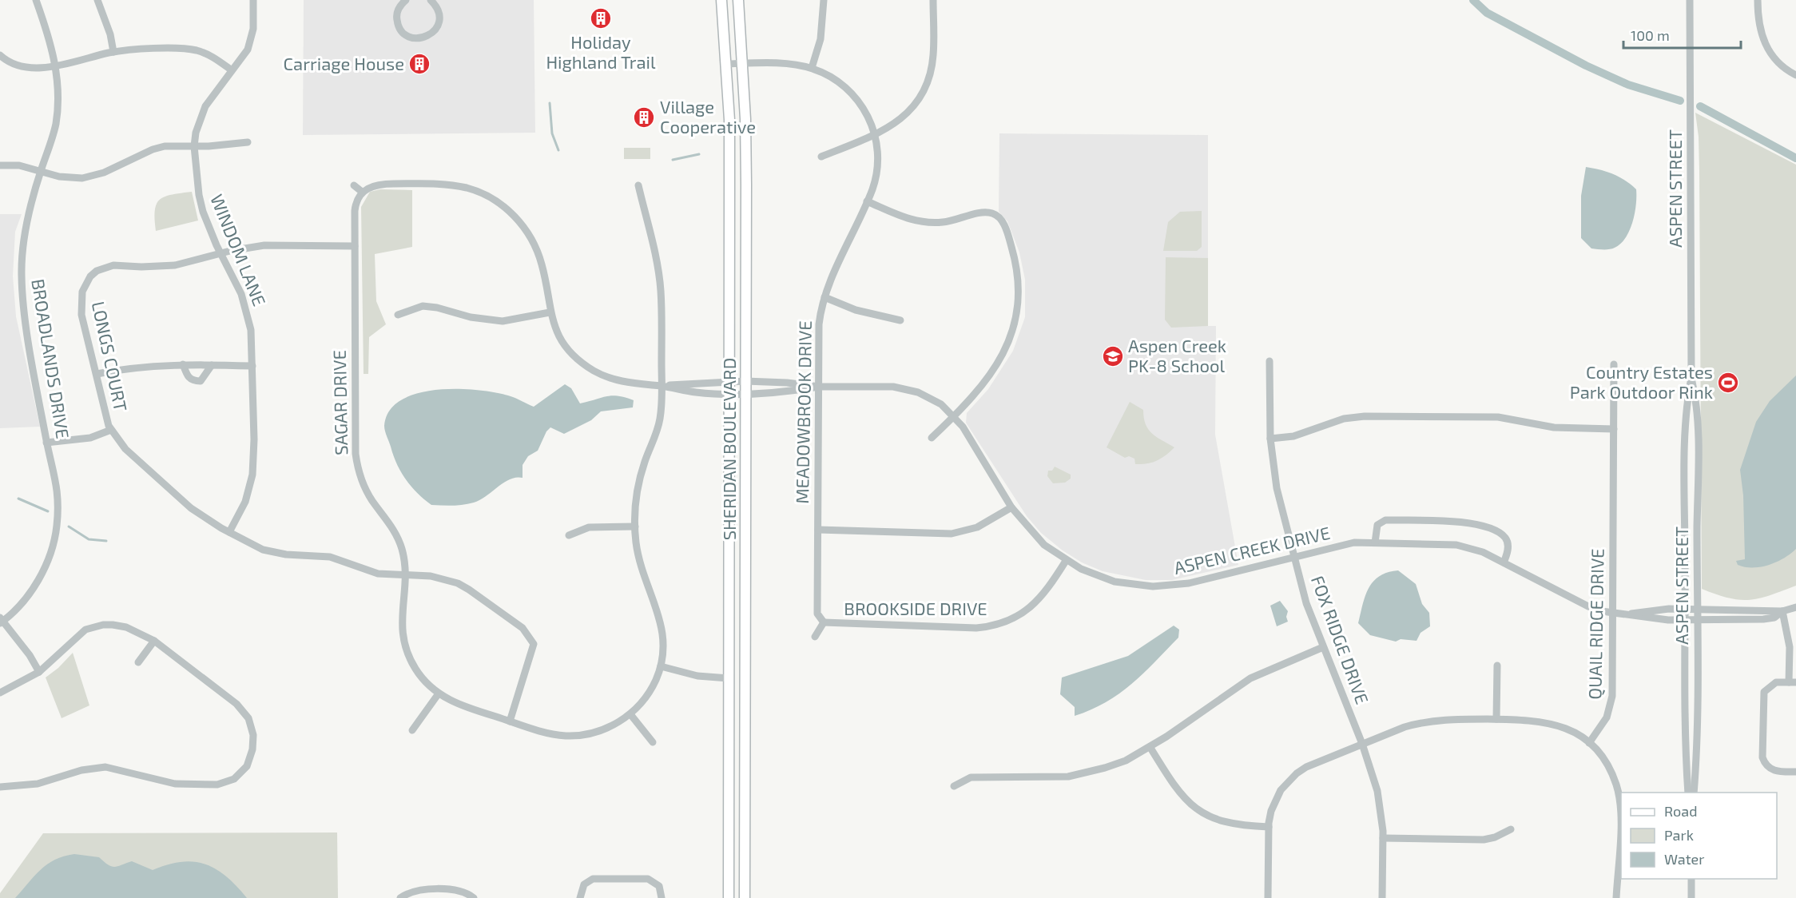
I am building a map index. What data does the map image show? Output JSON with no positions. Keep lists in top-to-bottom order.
{
  "streets": {
    "main road": ["SHERIDAN BOULEVARD"],
    "street": [
      "ASPEN STREET",
      "WINDOM LANE",
      "LONGS COURT",
      "BROADLANDS DRIVE",
      "SAGAR DRIVE",
      "MEADOWBROOK DRIVE",
      "ASPEN CREEK DRIVE",
      "BROOKSIDE DRIVE",
      "QUAIL RIDGE DRIVE",
      "FOX RIDGE DRIVE"
    ]
  },
  "crossings": [
    ["ASPEN STREET", "ASPEN CREEK DRIVE"],
    ["WINDOM LANE", "LONGS COURT"],
    ["LONGS COURT", "SAGAR DRIVE"],
    ["MEADOWBROOK DRIVE", "SHERIDAN BOULEVARD"],
    ["MEADOWBROOK DRIVE", "ASPEN CREEK DRIVE"],
    ["MEADOWBROOK DRIVE", "BROOKSIDE DRIVE"],
    ["SHERIDAN BOULEVARD", "ASPEN CREEK DRIVE"],
    ["ASPEN CREEK DRIVE", "BROOKSIDE DRIVE"],
    ["ASPEN CREEK DRIVE", "QUAIL RIDGE DRIVE"],
    ["ASPEN CREEK DRIVE", "FOX RIDGE DRIVE"]
  ],
  "places": {
    "building": ["Holiday Highland Trail", "Carriage House", "Village Cooperative"],
    "school or university": ["Aspen Creek PK-8 School"],
    "sports": ["Country Estates Park Outdoor Rink"]
  },
  "legend": ["Road", "Park", "Water"],
  "scale_bar": "100 m"
}
